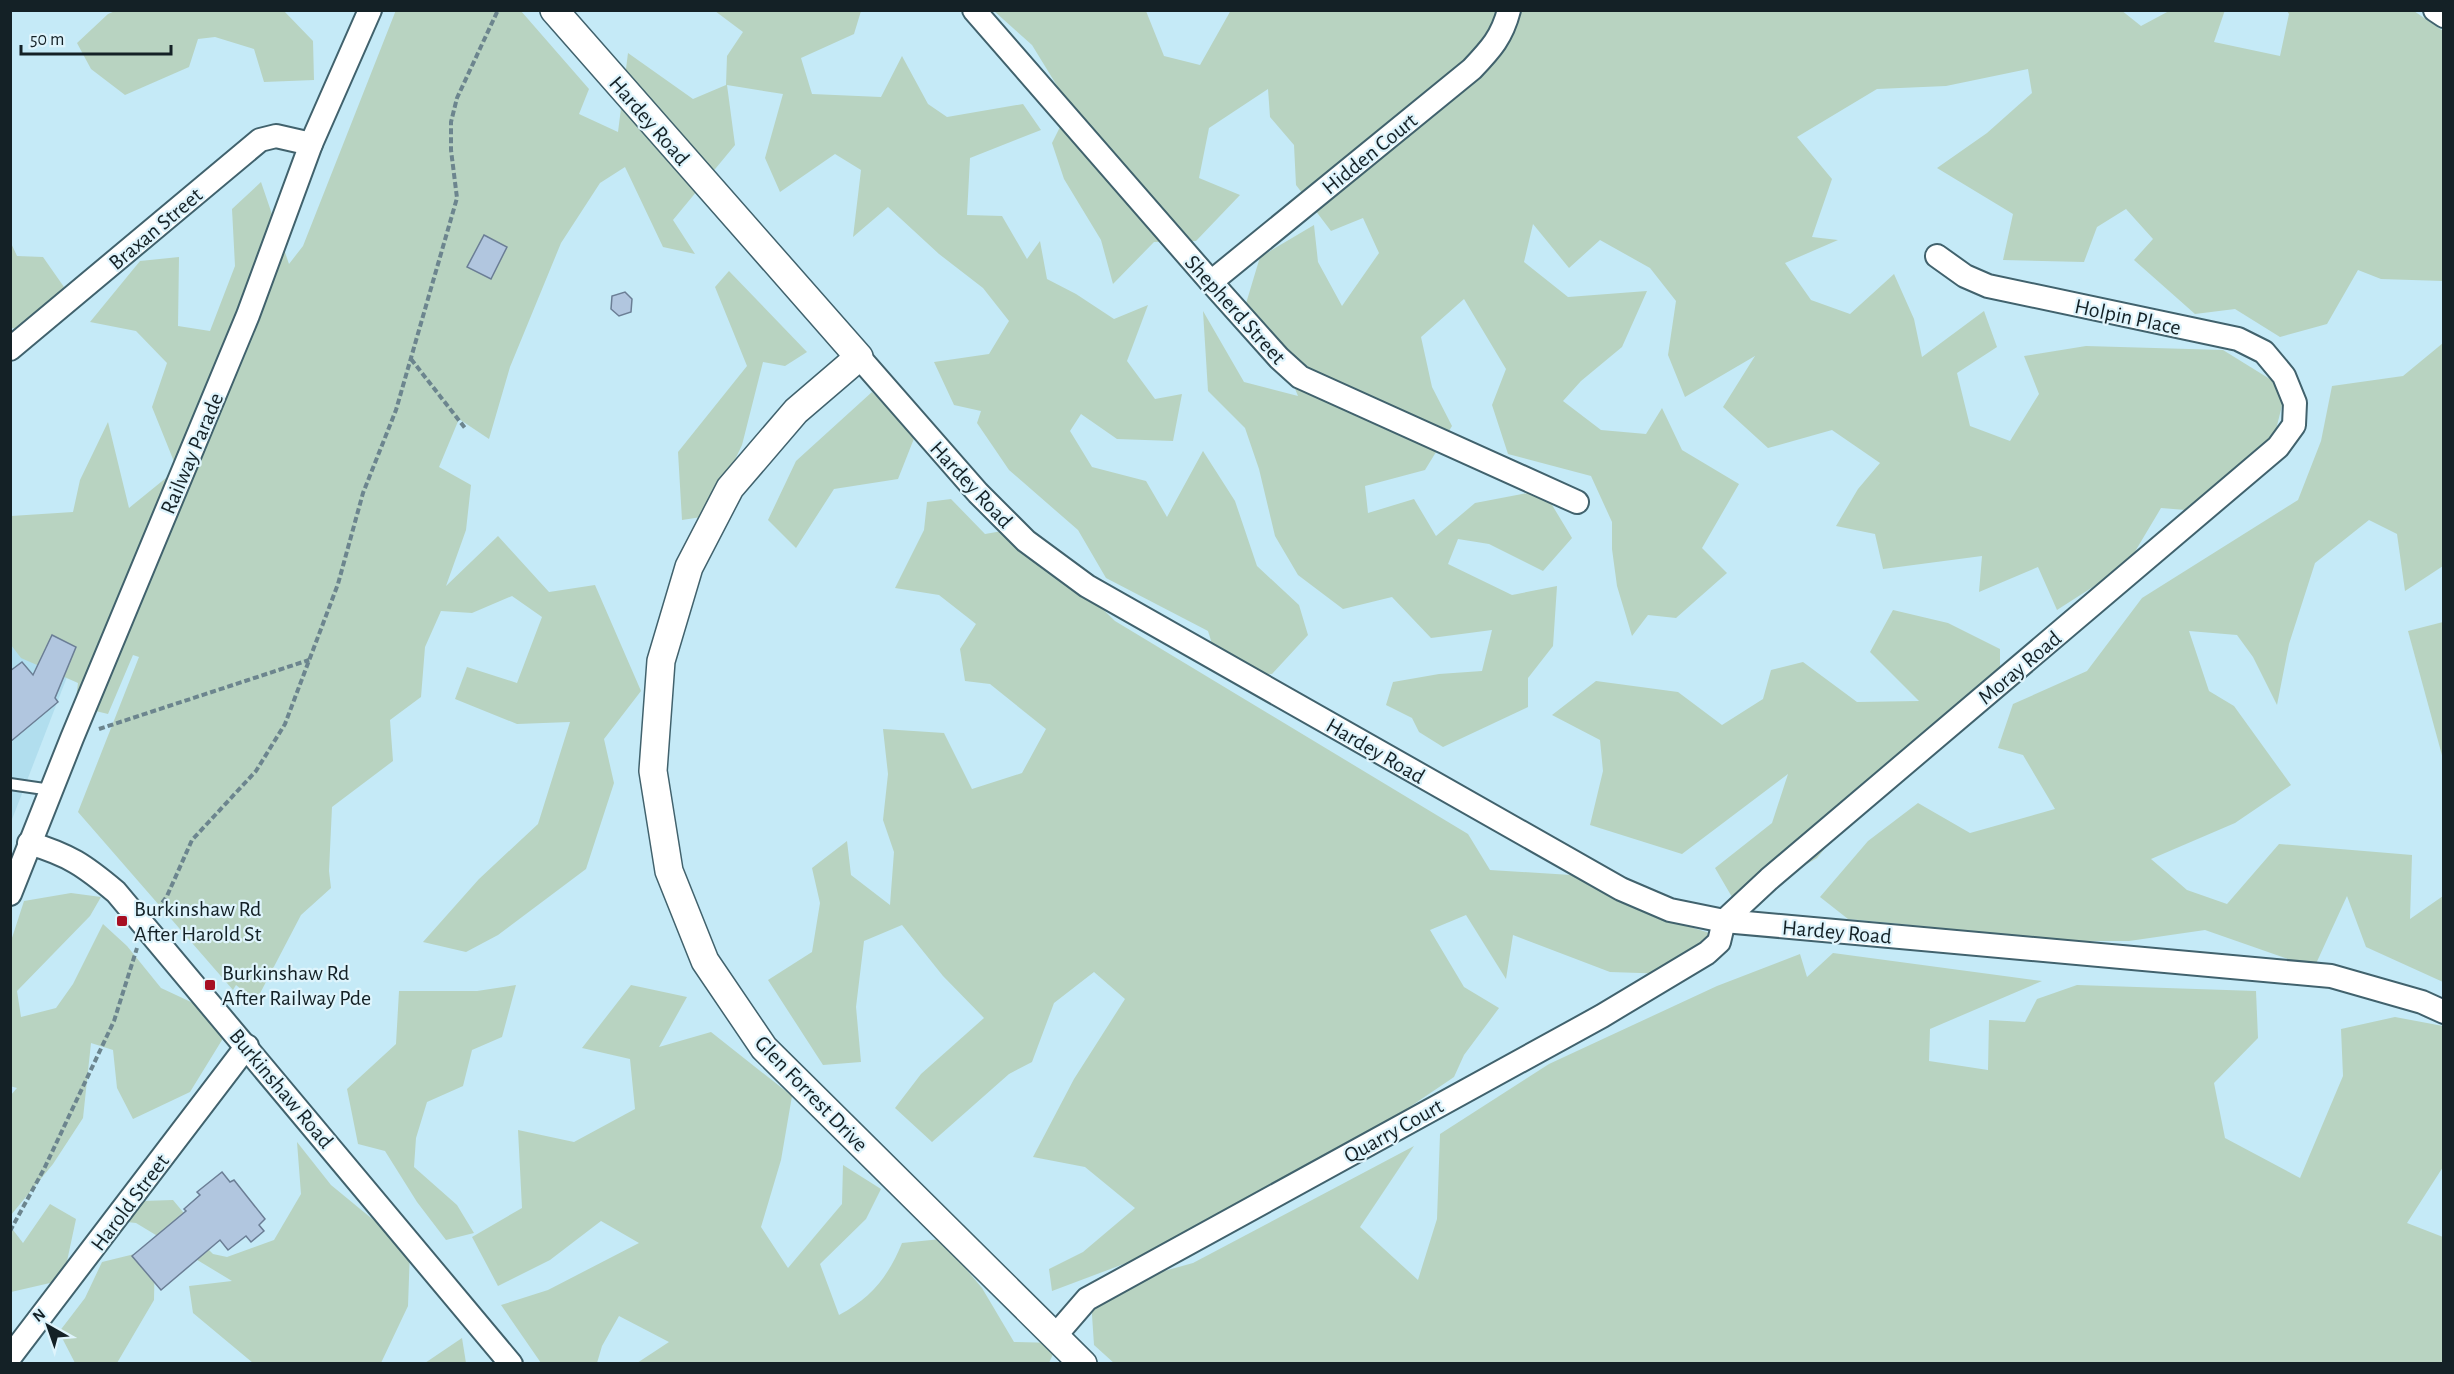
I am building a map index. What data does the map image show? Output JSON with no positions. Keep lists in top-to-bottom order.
{
  "streets": {
    "street": [
      "Hardey Road",
      "Hidden Court",
      "Braxan Street",
      "Shepherd Street",
      "Holpin Place",
      "Railway Parade",
      "Moray Road",
      "Burkinshaw Road",
      "Glen Forrest Drive",
      "Quarry Court",
      "Harold Street"
    ]
  },
  "crossings": [
    ["Hardey Road", "Moray Road"],
    ["Hardey Road", "Glen Forrest Drive"],
    ["Hardey Road", "Quarry Court"],
    ["Hidden Court", "Shepherd Street"],
    ["Braxan Street", "Railway Parade"],
    ["Holpin Place", "Moray Road"],
    ["Railway Parade", "Burkinshaw Road"],
    ["Moray Road", "Quarry Court"],
    ["Burkinshaw Road", "Harold Street"],
    ["Glen Forrest Drive", "Quarry Court"]
  ],
  "places": {
    "transit": ["Burkinshaw Rd After Harold St", "Burkinshaw Rd After Railway Pde"]
  },
  "scale_bar": "50 m",
  "north": "top left"
}
